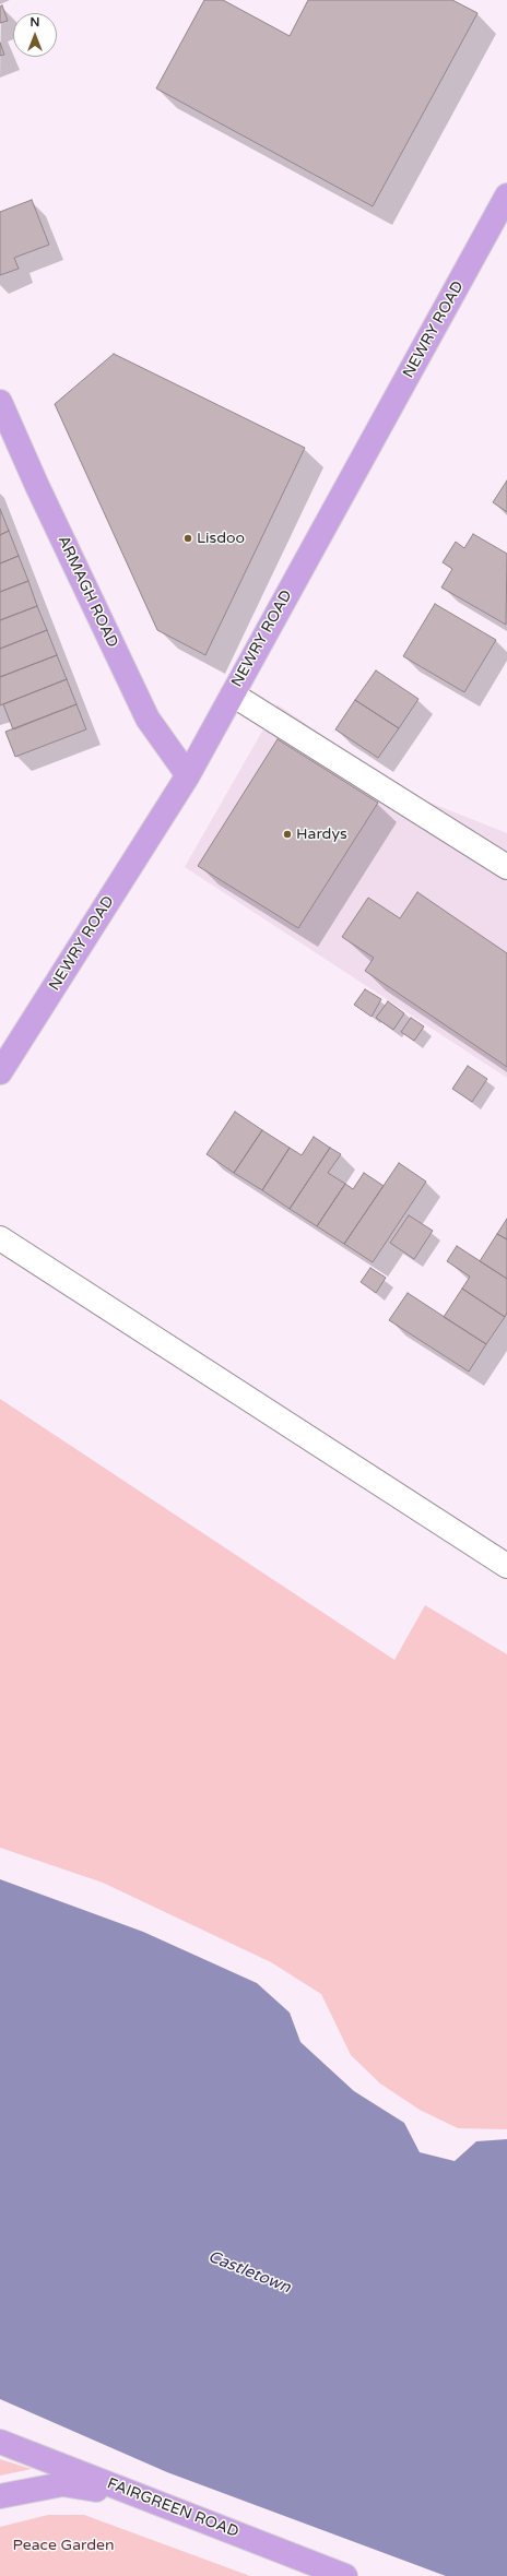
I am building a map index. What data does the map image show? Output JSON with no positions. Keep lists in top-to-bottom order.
{
  "streets": {
    "main road": ["NEWRY ROAD", "ARMAGH ROAD", "FAIRGREEN ROAD"]
  },
  "crossings": [
    ["NEWRY ROAD", "ARMAGH ROAD"]
  ],
  "water": ["Castletown"],
  "parks": ["Peace Garden"],
  "places": ["Lisdoo", "Hardys"],
  "north": "top"
}
